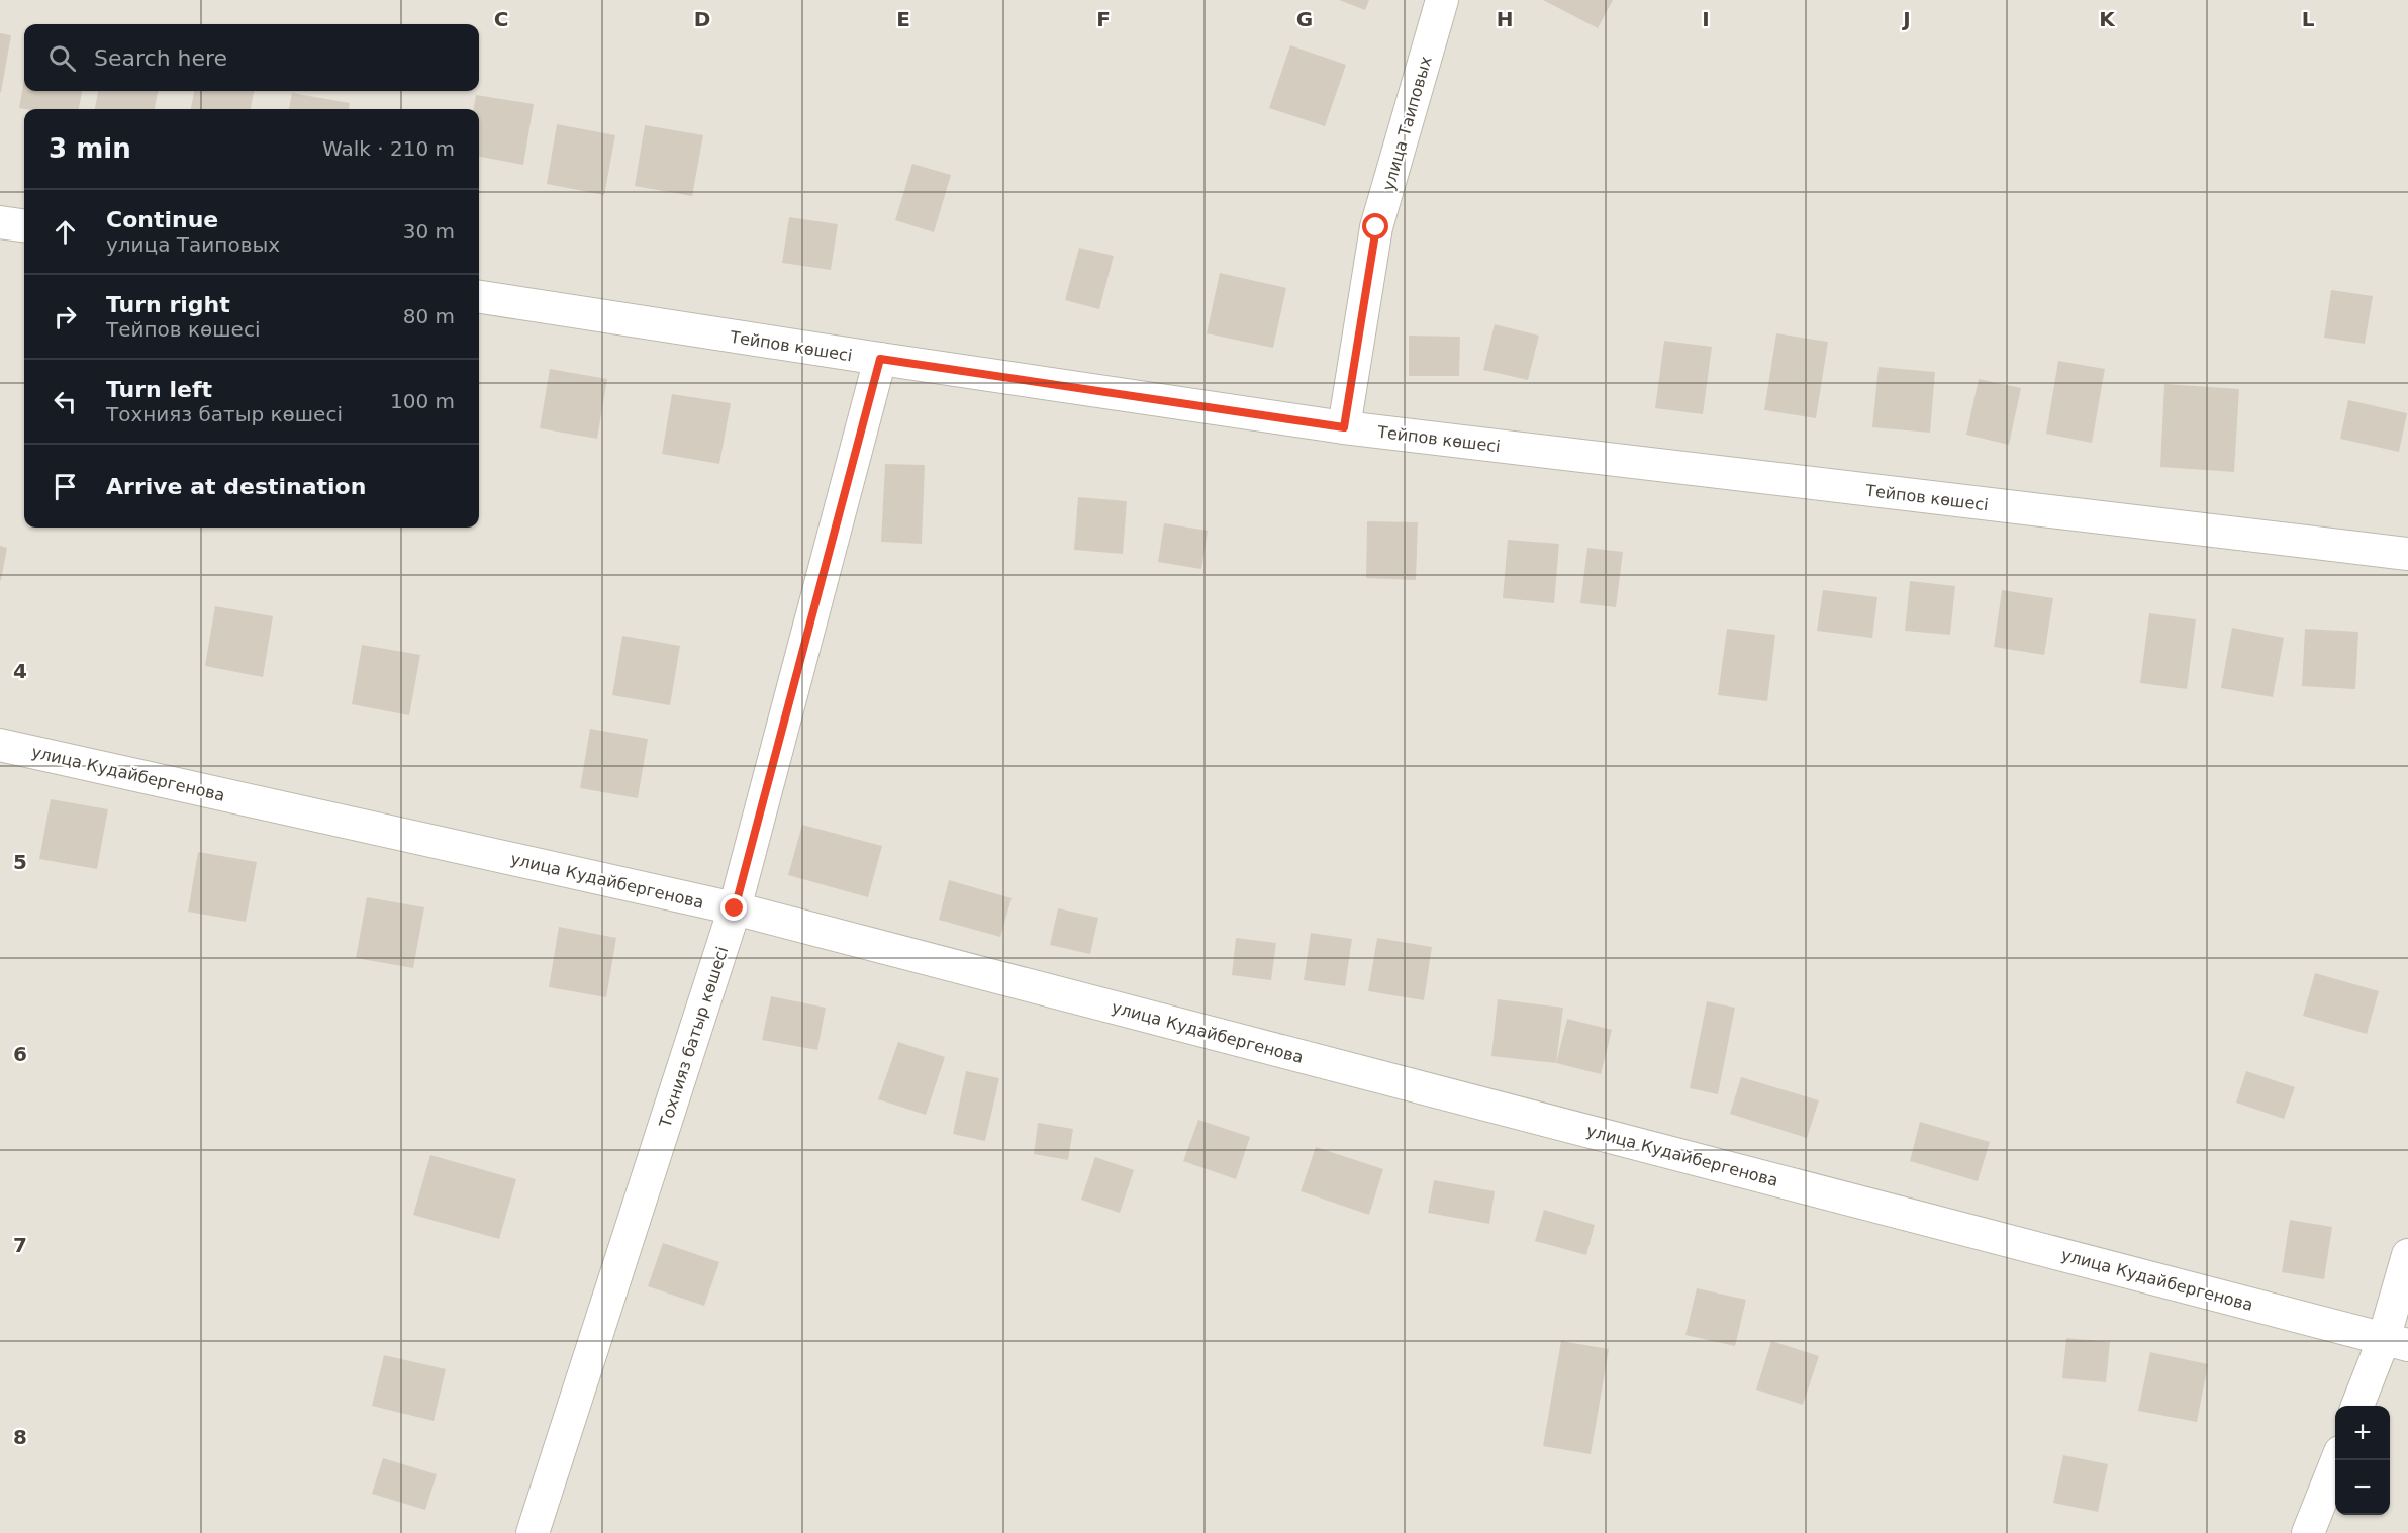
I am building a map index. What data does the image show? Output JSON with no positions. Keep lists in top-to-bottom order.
{
  "streets": {
    "street": [
      "улица Таиповых",
      "Тейпов көшесі",
      "улица Кудайбергенова",
      "Тохнияз батыр көшесі"
    ]
  },
  "crossings": [
    ["улица Таиповых", "Тейпов көшесі"],
    ["Тейпов көшесі", "Тохнияз батыр көшесі"],
    ["улица Кудайбергенова", "Тохнияз батыр көшесі"]
  ],
  "page": {
    "search": "Search here",
    "heading": ["3 min", "Walk · 210 m"],
    "list": [
      ["Continue", "улица Таиповых", "30 m"],
      ["Turn right", "Тейпов көшесі", "80 m"],
      ["Turn left", "Тохнияз батыр көшесі", "100 m"],
      "Arrive at destination"
    ],
    "map_buttons": ["+", "−"]
  },
  "grid": {
    "columns": [
      "C",
      "D",
      "E",
      "F",
      "G",
      "H",
      "I",
      "J",
      "K",
      "L"
    ],
    "rows": [
      "4",
      "5",
      "6",
      "7",
      "8"
    ]
  }
}
